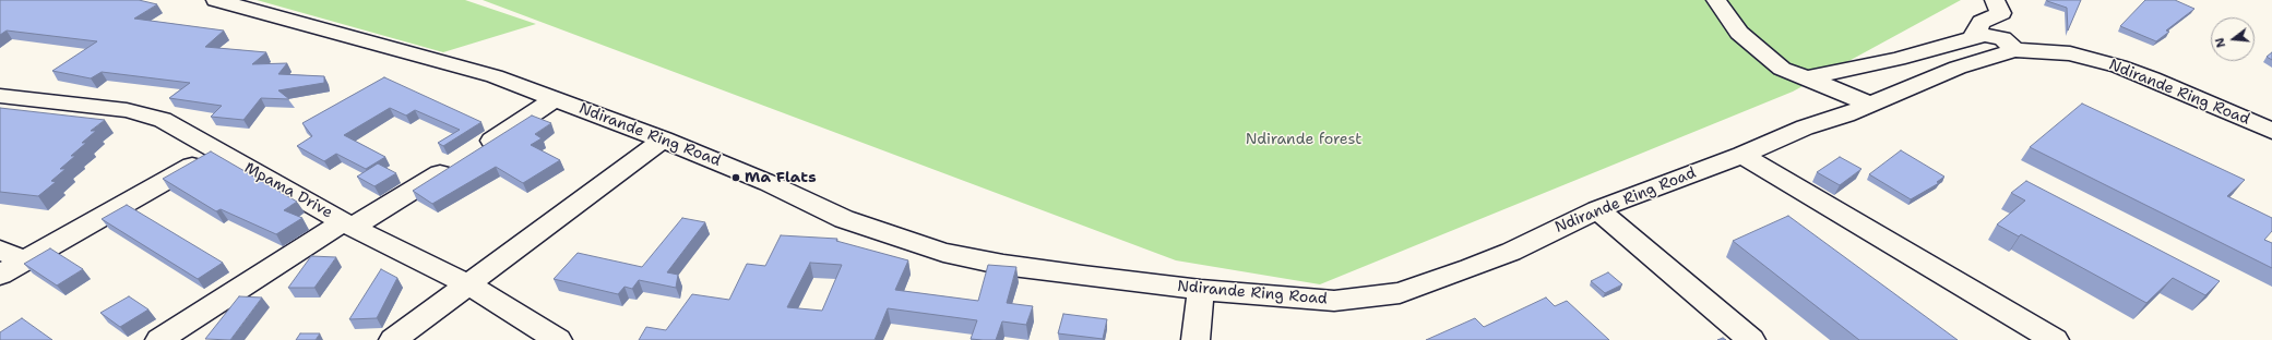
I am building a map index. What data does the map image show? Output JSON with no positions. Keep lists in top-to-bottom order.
{
  "streets": {
    "street": ["Ndirande Ring Road", "Mpama Drive"]
  },
  "parks": ["Ndirande forest"],
  "places": ["Ma Flats"],
  "north": "left"
}
